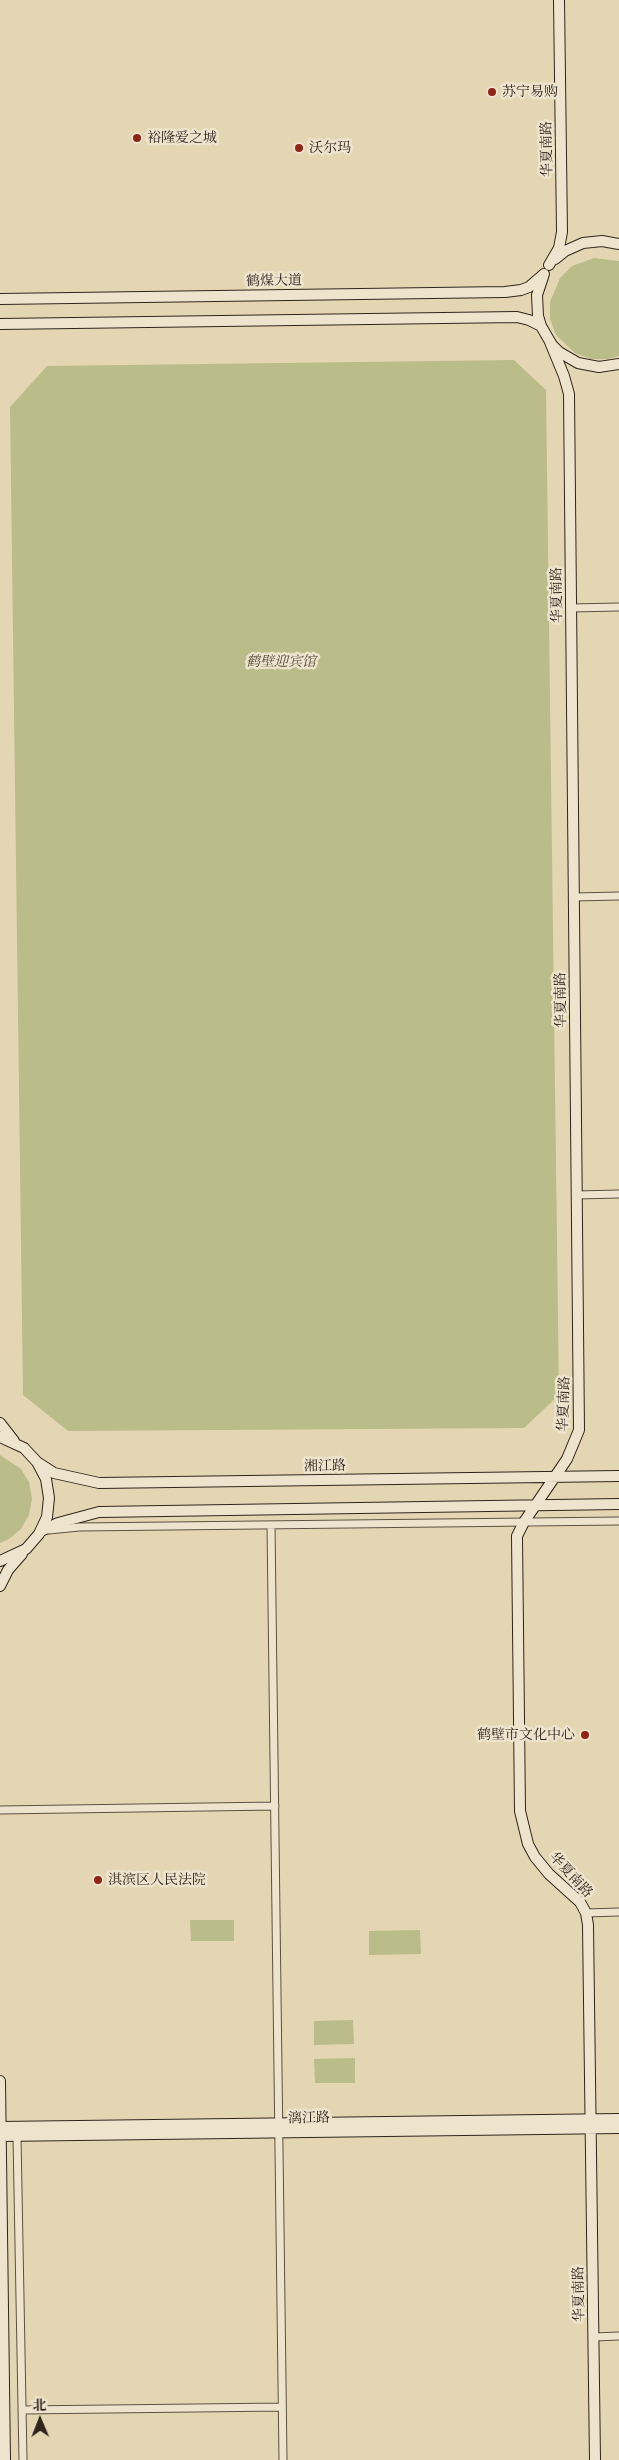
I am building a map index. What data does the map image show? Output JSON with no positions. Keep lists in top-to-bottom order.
{
  "streets": {
    "main road": [
      "华夏南路",
      "鹤煤大道",
      "湘江路",
      "漓江路"
    ]
  },
  "crossings": [
    ["华夏南路", "鹤煤大道"],
    ["华夏南路", "湘江路"],
    ["华夏南路", "漓江路"]
  ],
  "parks": ["鹤壁迎宾馆"],
  "places": [
    "苏宁易购",
    "裕隆爱之城",
    "沃尔玛",
    "鹤壁市文化中心",
    "淇滨区人民法院"
  ],
  "north": "top"
}
